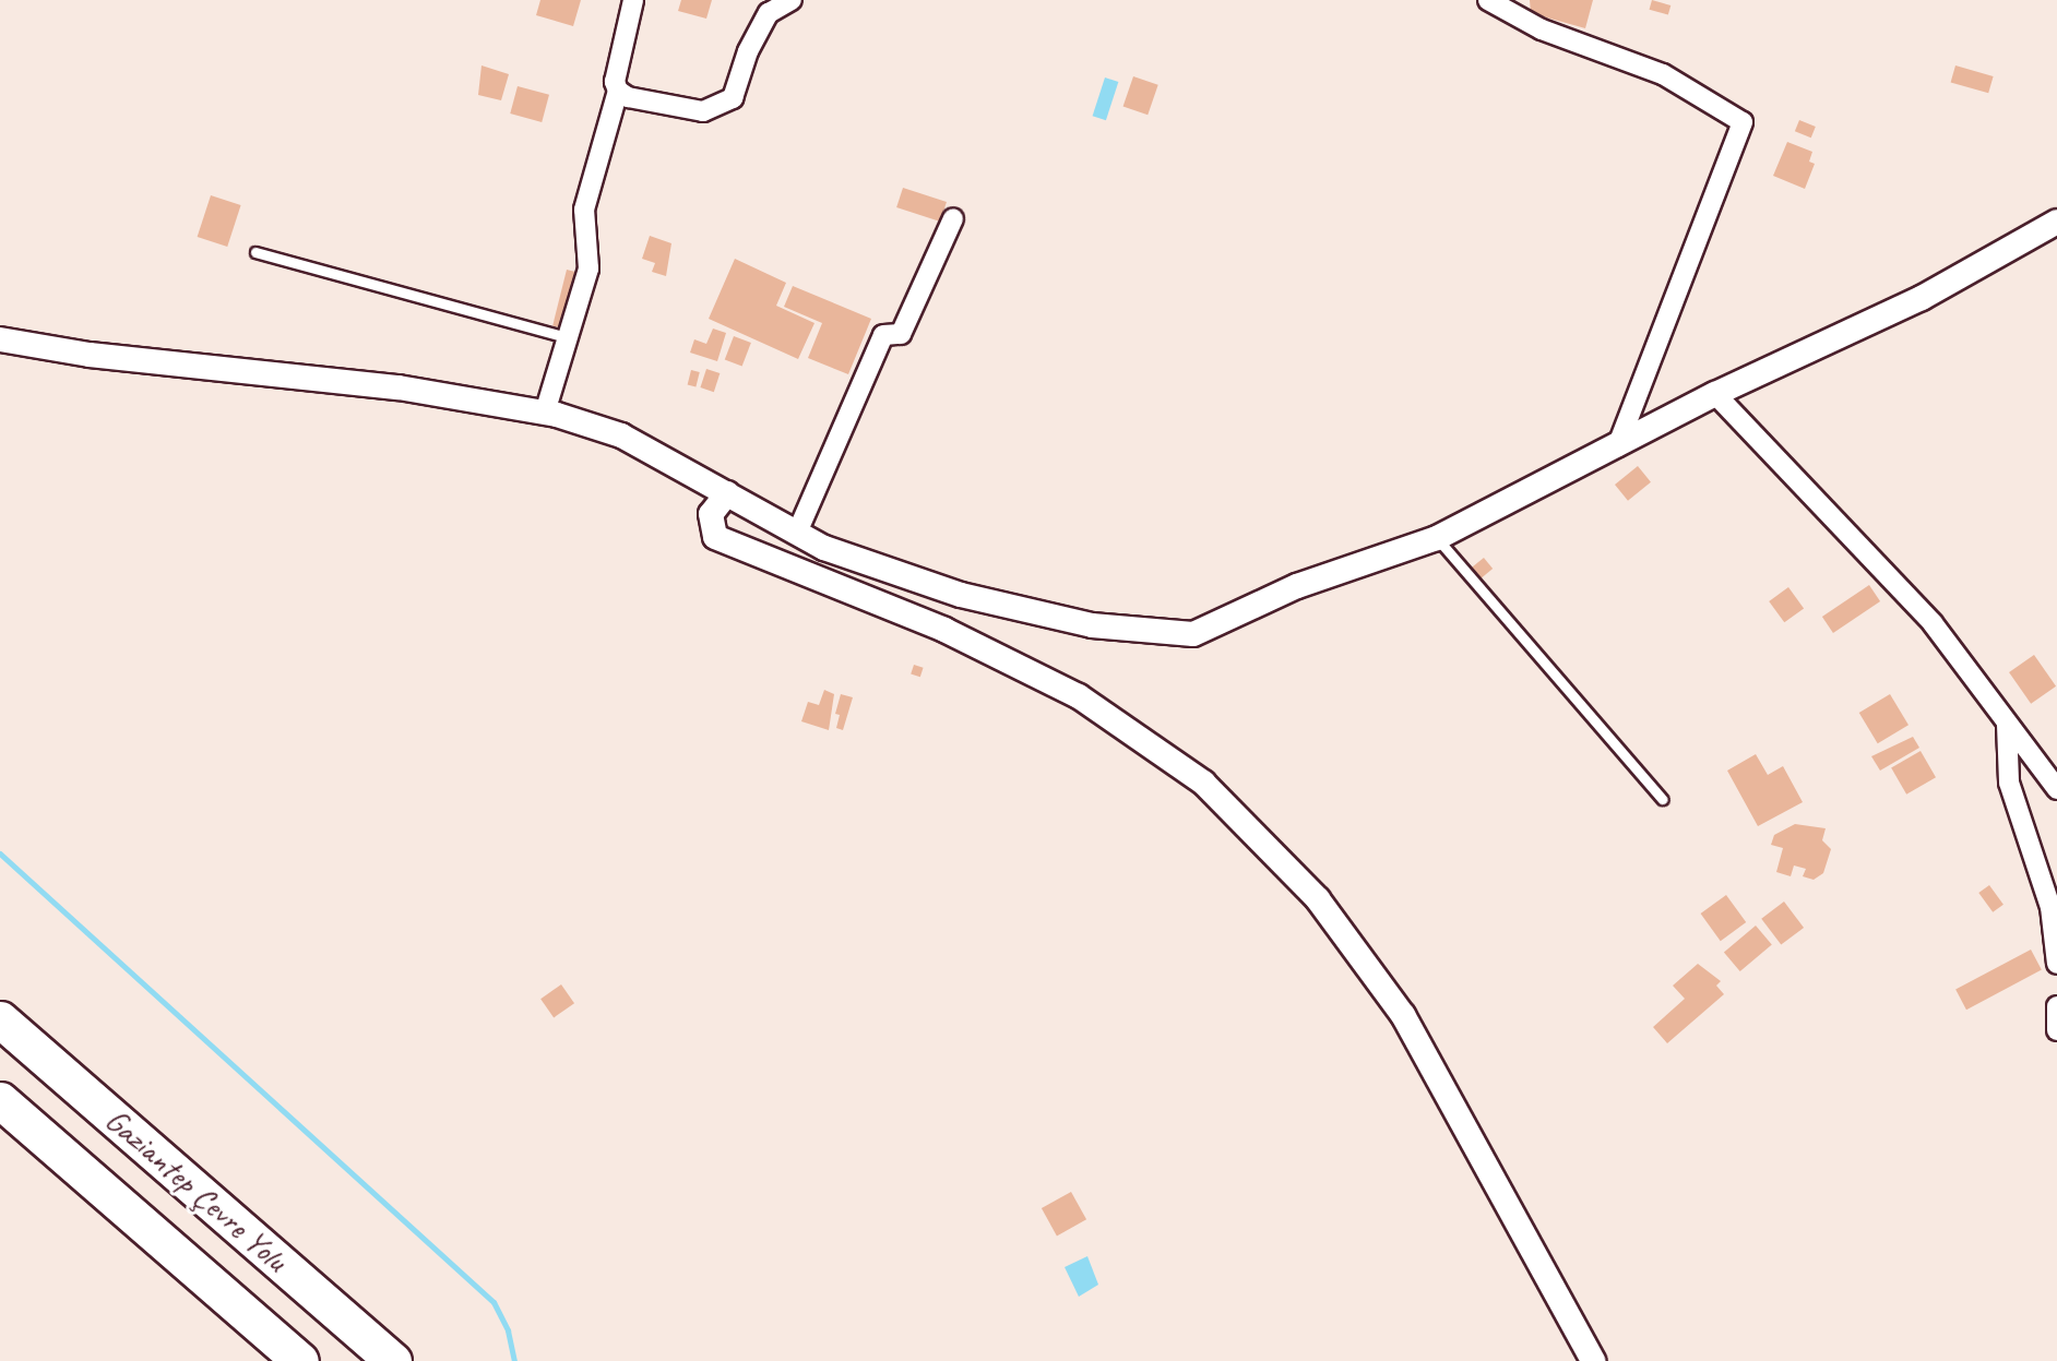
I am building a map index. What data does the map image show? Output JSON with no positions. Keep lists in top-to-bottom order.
{
  "streets": {
    "highway": ["Gaziantep Çevre Yolu"]
  }
}
